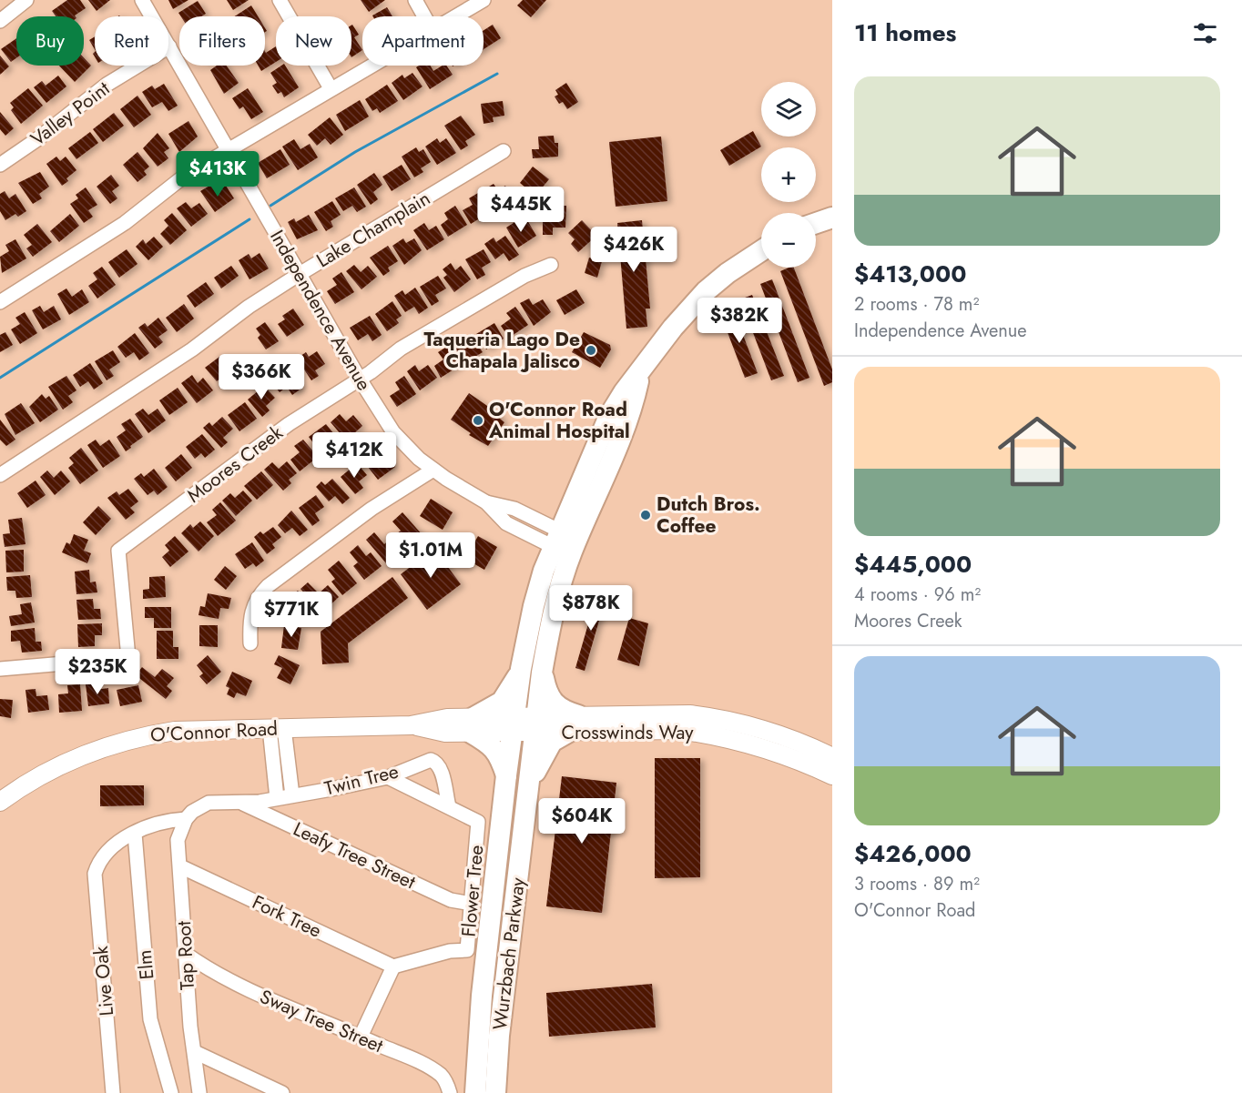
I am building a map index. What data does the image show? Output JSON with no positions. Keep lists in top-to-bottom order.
{
  "streets": {
    "highway": ["Wurzbach Parkway"],
    "main road": ["O'Connor Road", "Crosswinds Way"],
    "street": [
      "Valley Point",
      "Lake Champlain",
      "Independence Avenue",
      "Moores Creek",
      "Twin Tree",
      "Leafy Tree Street",
      "Flower Tree",
      "Fork Tree",
      "Tap Root",
      "Elm",
      "Live Oak",
      "Sway Tree Street"
    ]
  },
  "crossings": [
    ["Valley Point", "Independence Avenue"],
    ["Lake Champlain", "Independence Avenue"],
    ["Independence Avenue", "Moores Creek"],
    ["O'Connor Road", "Crosswinds Way"],
    ["O'Connor Road", "Wurzbach Parkway"],
    ["Crosswinds Way", "Wurzbach Parkway"],
    ["Twin Tree", "Leafy Tree Street"],
    ["Twin Tree", "Flower Tree"],
    ["Twin Tree", "Tap Root"],
    ["Leafy Tree Street", "Flower Tree"],
    ["Flower Tree", "Fork Tree"],
    ["Fork Tree", "Tap Root"],
    ["Tap Root", "Sway Tree Street"],
    ["Elm", "Live Oak"]
  ],
  "places": ["Taqueria Lago De Chapala Jalisco", "O'Connor Road Animal Hospital", "Dutch Bros. Coffee"],
  "page": {
    "heading": "11 homes",
    "chip": [
      "Buy",
      "Rent",
      "Filters",
      "New",
      "Apartment"
    ],
    "list": [
      {
        "name": "$413,000",
        "note": "2 rooms · 78 m² · Independence Avenue"
      },
      {
        "name": "$445,000",
        "note": "4 rooms · 96 m² · Moores Creek"
      },
      {
        "name": "$426,000",
        "note": "3 rooms · 89 m² · O'Connor Road"
      }
    ],
    "map_buttons": ["+", "−"],
    "price": [
      "$413K",
      "$445K",
      "$426K",
      "$382K",
      "$366K",
      "$412K",
      "$1.01M",
      "$878K",
      "$771K",
      "$235K",
      "$604K"
    ]
  }
}
